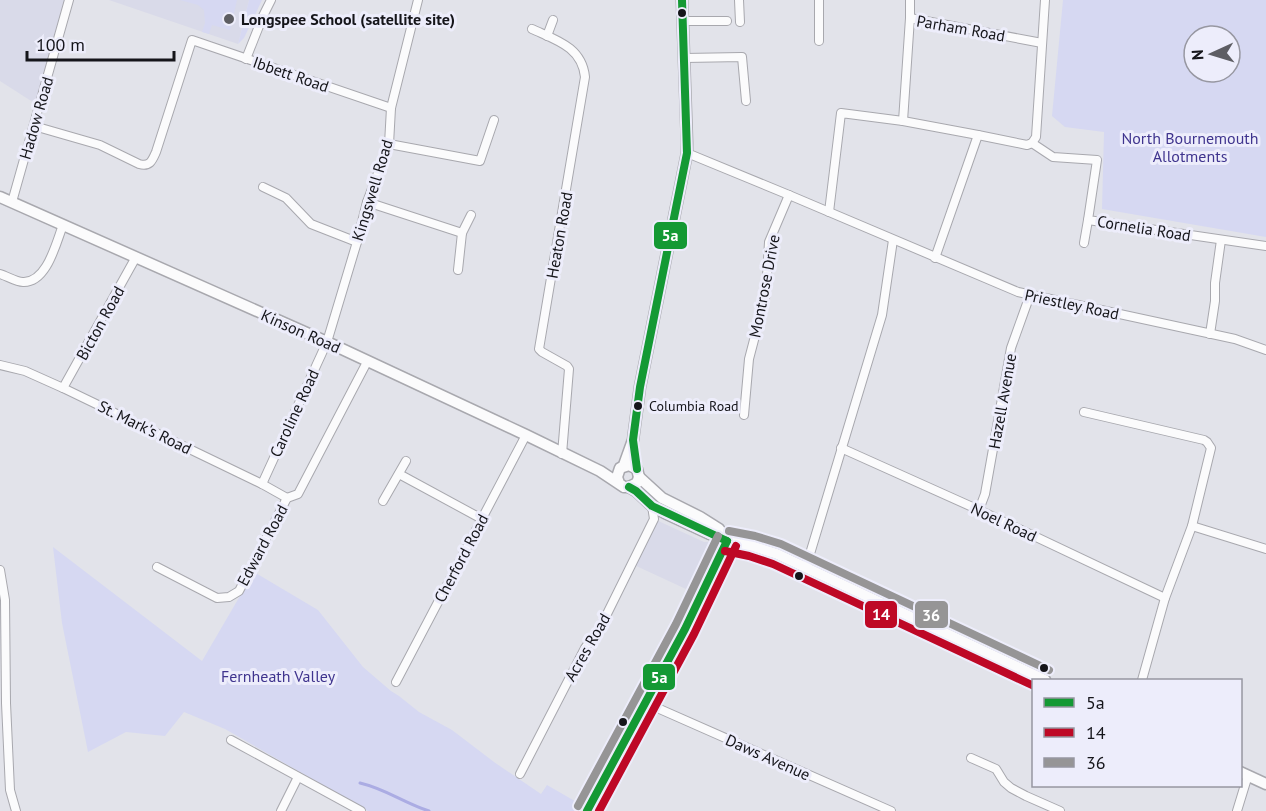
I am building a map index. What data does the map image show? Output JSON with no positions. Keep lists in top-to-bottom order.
{
  "streets": {
    "street": [
      "Parham Road",
      "Ibbett Road",
      "Hadow Road",
      "Kingswell Road",
      "Cornelia Road",
      "Heaton Road",
      "Montrose Drive",
      "Priestley Road",
      "Bicton Road",
      "Kinson Road",
      "Hazell Avenue",
      "Caroline Road",
      "St. Mark's Road",
      "Noel Road",
      "Edward Road",
      "Cherford Road",
      "Acres Road",
      "Daws Avenue"
    ]
  },
  "crossings": [
    ["Ibbett Road", "Hadow Road"],
    ["Ibbett Road", "Kingswell Road"],
    ["Hadow Road", "Kinson Road"],
    ["Kingswell Road", "Kinson Road"],
    ["Kingswell Road", "Caroline Road"],
    ["Heaton Road", "Kinson Road"],
    ["Montrose Drive", "Priestley Road"],
    ["Priestley Road", "Hazell Avenue"],
    ["Bicton Road", "Kinson Road"],
    ["Bicton Road", "St. Mark's Road"],
    ["Kinson Road", "Caroline Road"],
    ["Kinson Road", "Edward Road"],
    ["Kinson Road", "Cherford Road"],
    ["Hazell Avenue", "Noel Road"],
    ["Caroline Road", "St. Mark's Road"],
    ["St. Mark's Road", "Edward Road"]
  ],
  "parks": ["North Bournemouth Allotments", "Fernheath Valley"],
  "places": ["Longspee School (satellite site)", "Columbia Road"],
  "lines": ["transit line 5a", "transit line 36", "transit line 14"],
  "legend": ["5a", "14", "36"],
  "scale_bar": "100 m",
  "north": "left"
}
